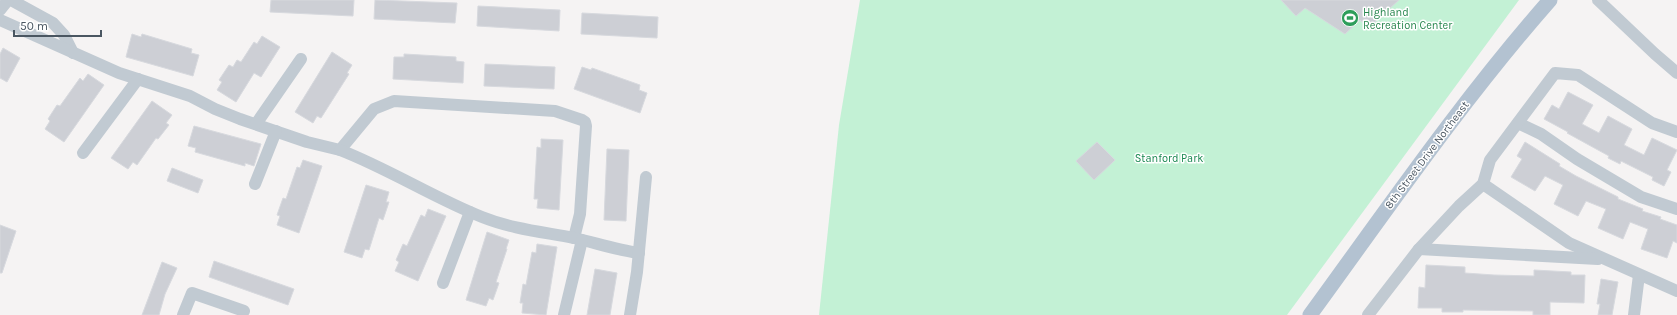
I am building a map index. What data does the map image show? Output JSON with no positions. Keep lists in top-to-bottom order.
{
  "streets": {
    "main road": ["8th Street Drive Northeast"]
  },
  "parks": ["Stanford Park"],
  "places": {
    "sports": ["Highland Recreation Center"]
  },
  "scale_bar": "50 m"
}
